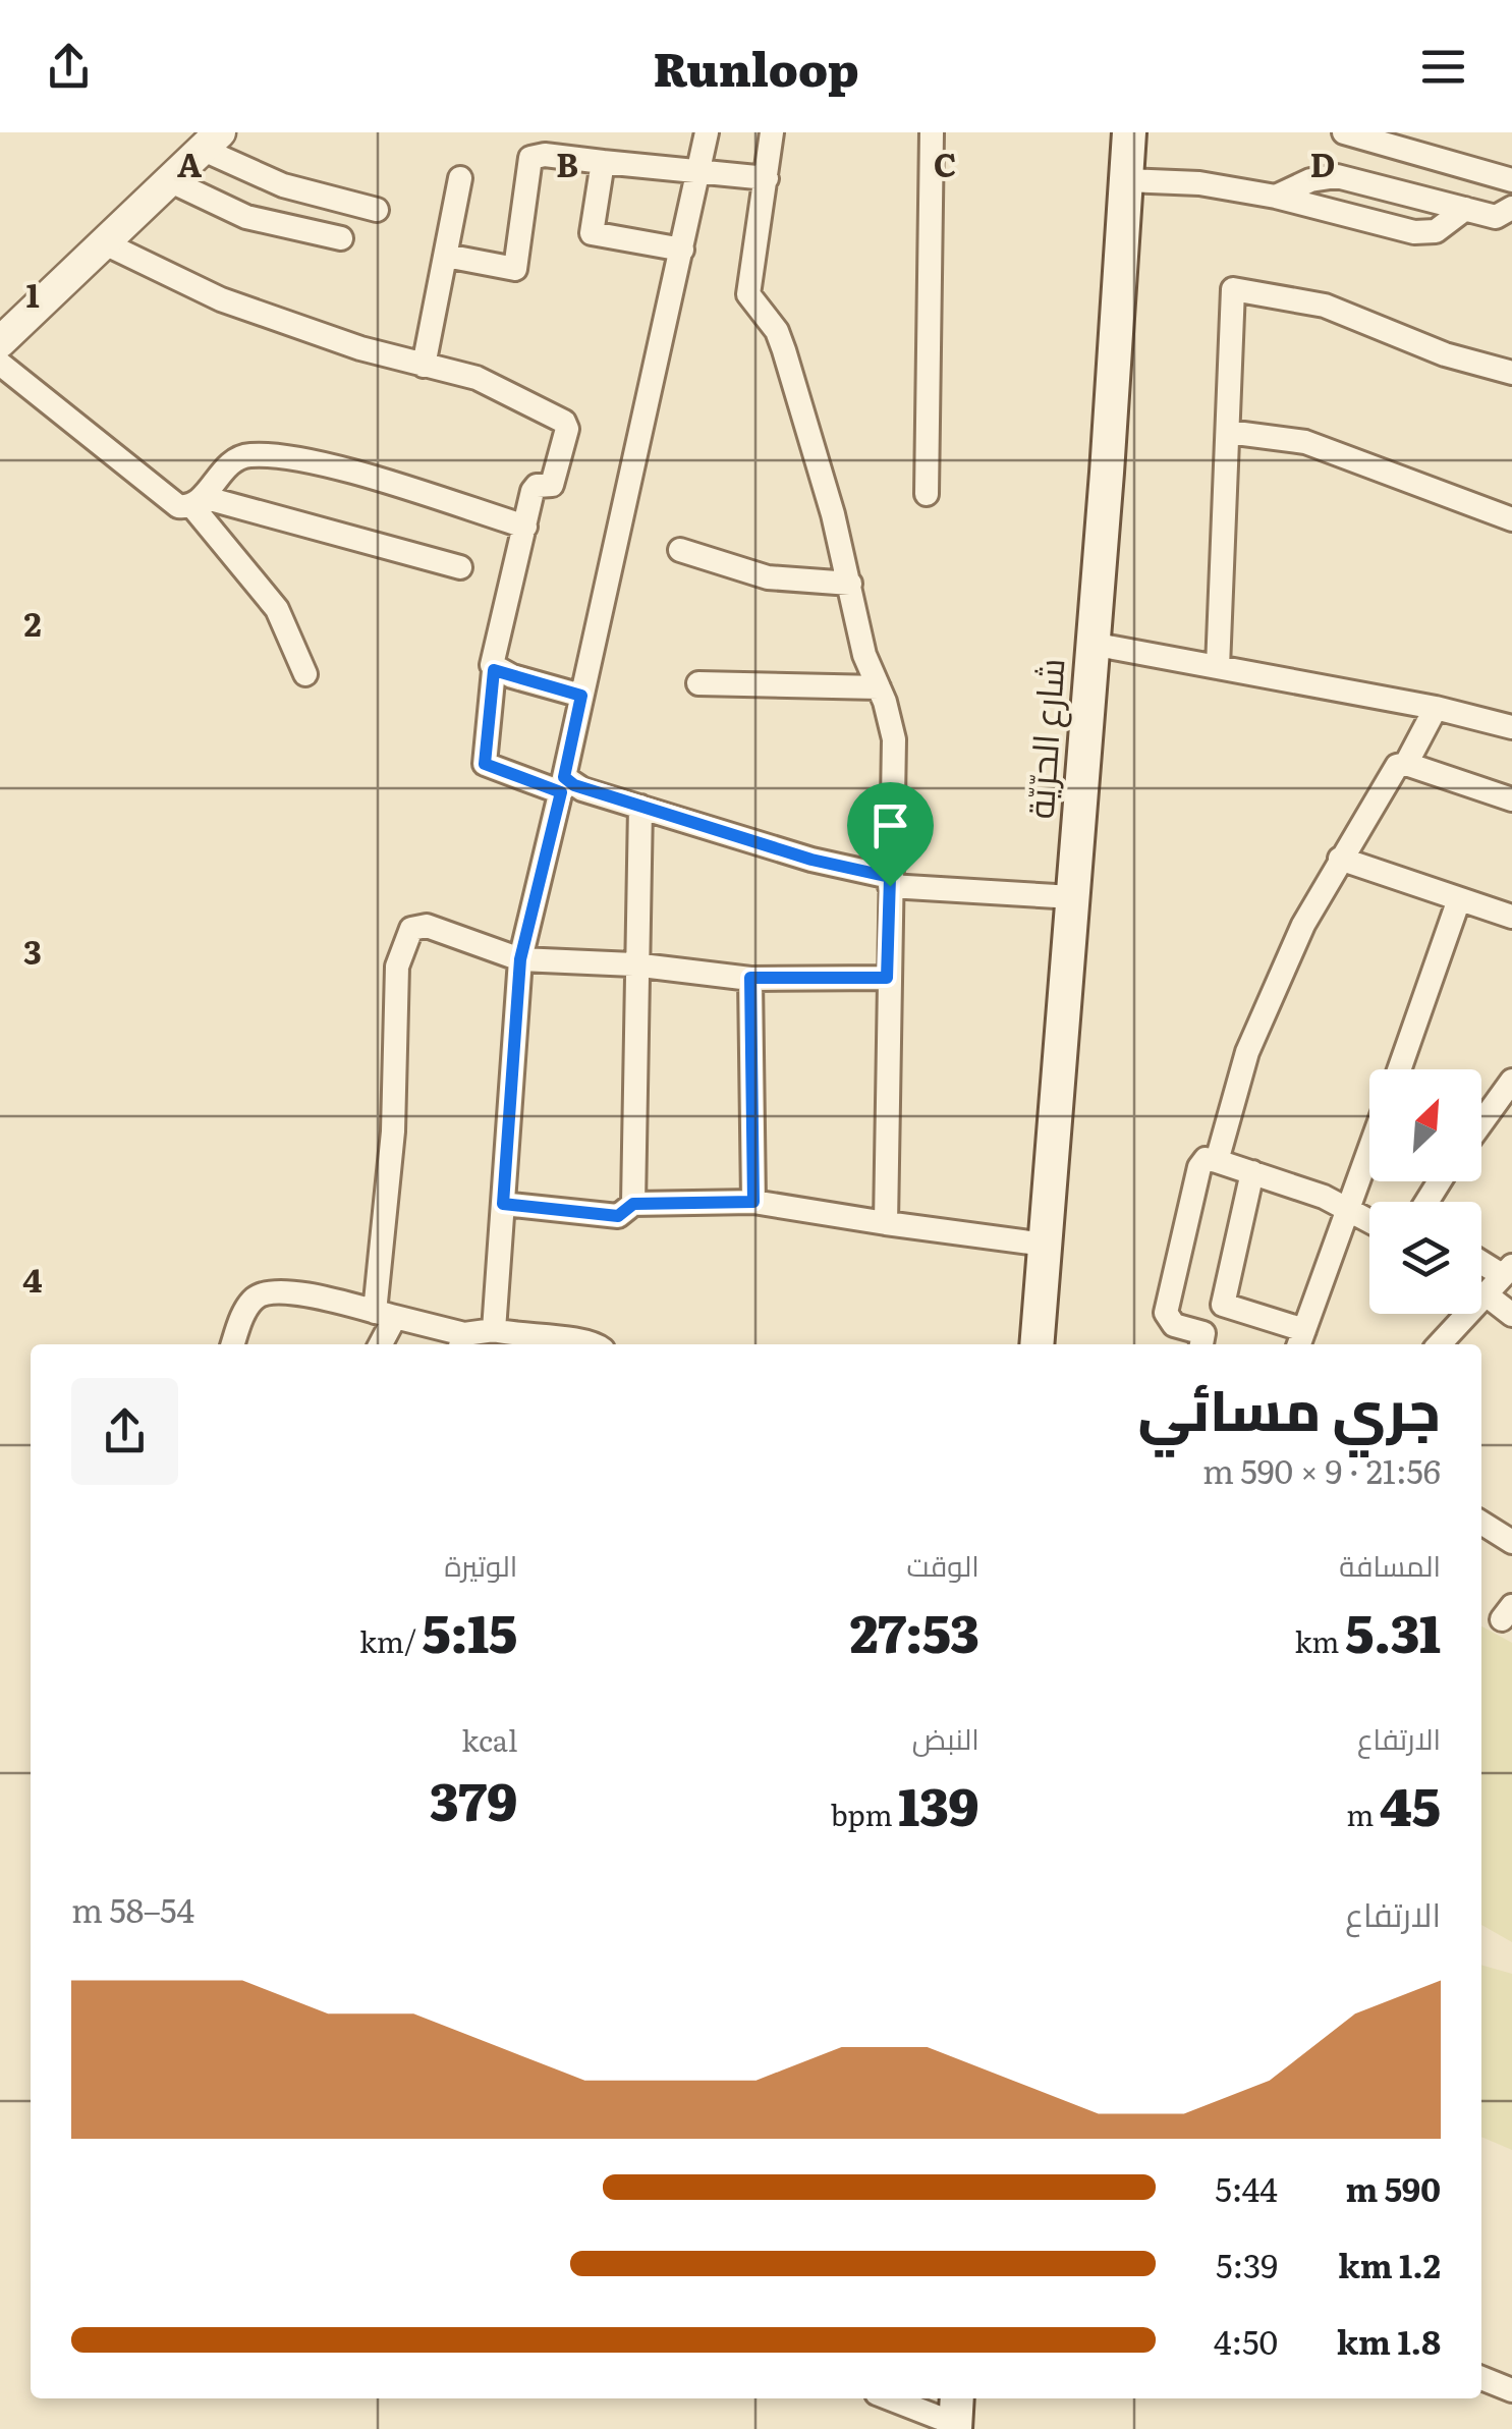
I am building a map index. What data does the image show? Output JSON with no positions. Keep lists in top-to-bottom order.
{
  "streets": {
    "main road": ["شارع الحرّيّة"]
  },
  "north": "top right",
  "page": {
    "header": "Runloop",
    "heading": ["جري مسائي", "21:56 · 9 × 590 m"],
    "stats": [
      ["المسافة", "5.31 km"],
      ["الوقت", "27:53"],
      ["الوتيرة", "5:15 /km"],
      ["الارتفاع", "45 m"],
      ["النبض", "139 bpm"],
      ["kcal", "379"]
    ],
    "chart": ["الارتفاع", "54–58 m"],
    "list": [
      {
        "name": "590 m",
        "note": "5:44"
      },
      {
        "name": "1.2 km",
        "note": "5:39"
      },
      {
        "name": "1.8 km",
        "note": "4:50"
      }
    ]
  },
  "grid": {
    "columns": [
      "A",
      "B",
      "C",
      "D"
    ],
    "rows": [
      "1",
      "2",
      "3",
      "4"
    ]
  }
}
